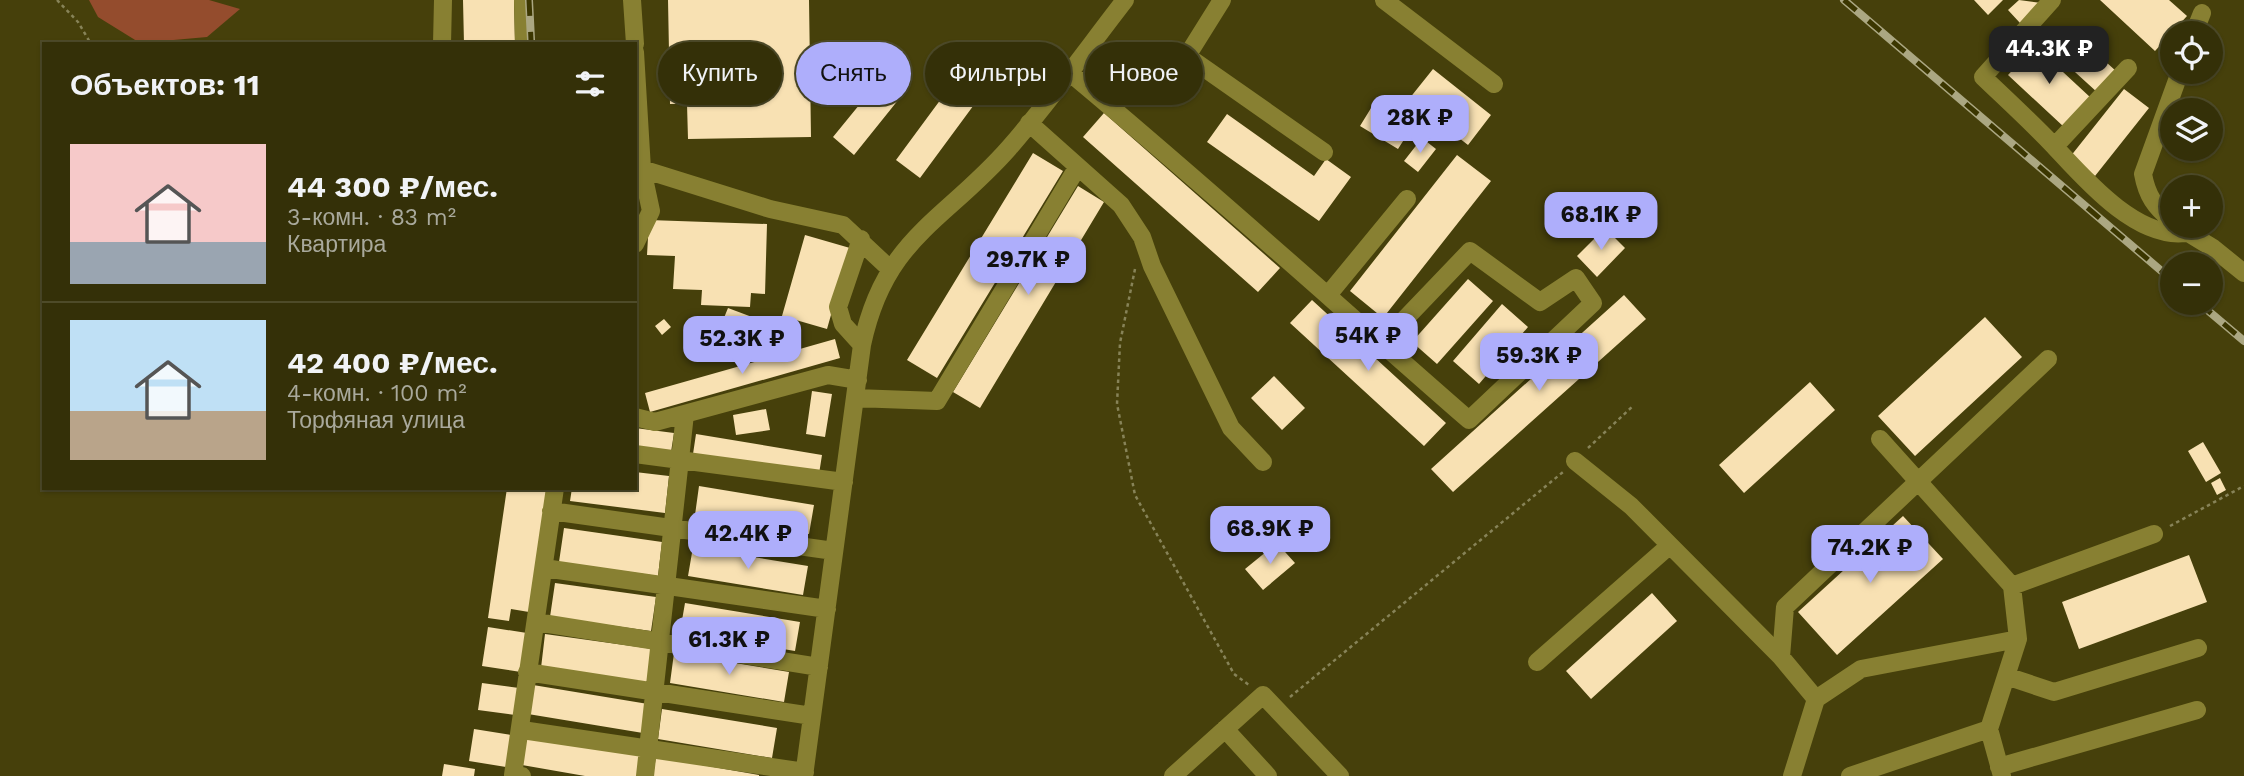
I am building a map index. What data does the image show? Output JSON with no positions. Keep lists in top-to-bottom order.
{
  "page": {
    "map_buttons": ["+", "−"],
    "price": [
      "44.3K ₽",
      "28K ₽",
      "68.1K ₽",
      "29.7K ₽",
      "54K ₽",
      "52.3K ₽",
      "59.3K ₽",
      "68.9K ₽",
      "42.4K ₽",
      "74.2K ₽",
      "61.3K ₽"
    ],
    "chip": [
      "Купить",
      "Снять",
      "Фильтры",
      "Новое"
    ],
    "heading": "Объектов: 11",
    "list": [
      {
        "name": "44 300 ₽/мес.",
        "note": "3-комн. · 83 m² · Квартира"
      },
      {
        "name": "42 400 ₽/мес.",
        "note": "4-комн. · 100 m² · Торфяная улица"
      }
    ]
  }
}
